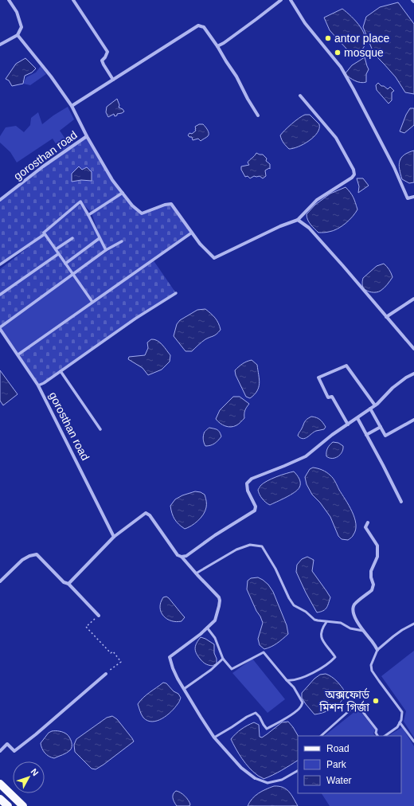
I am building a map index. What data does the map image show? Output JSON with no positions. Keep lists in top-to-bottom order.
{
  "streets": {
    "street": ["gorosthan road"]
  },
  "places": ["antor place", "mosque", "অক্সফোর্ড মিশন গির্জা"],
  "legend": ["Road", "Park", "Water"],
  "north": "top right"
}
